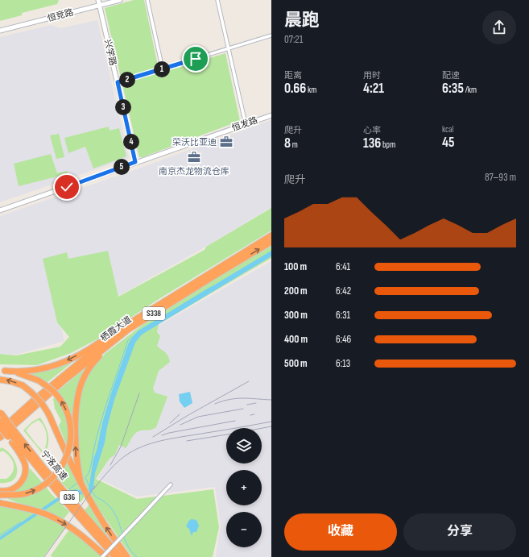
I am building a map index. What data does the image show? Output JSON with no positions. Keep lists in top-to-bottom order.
{
  "streets": {
    "highway": [
      "S338",
      "栖霞大道",
      "宁洛高速",
      "G36"
    ],
    "street": ["恒竞路", "兴学路", "恒发路"]
  },
  "crossings": [
    ["恒竞路", "兴学路"],
    ["兴学路", "恒发路"]
  ],
  "places": {
    "office": ["荣沃比亚迪", "南京杰龙物流仓库"]
  },
  "page": {
    "heading": ["晨跑", "07:21"],
    "stats": [
      ["距离", "0.66 km"],
      ["用时", "4:21"],
      ["配速", "6:35 /km"],
      ["爬升", "8 m"],
      ["心率", "136 bpm"],
      ["kcal", "45"]
    ],
    "pins": [
      "1",
      "2",
      "3",
      "4",
      "5"
    ],
    "chart": ["爬升", "87–93 m"],
    "list": [
      {
        "name": "100 m",
        "note": "6:41"
      },
      {
        "name": "200 m",
        "note": "6:42"
      },
      {
        "name": "300 m",
        "note": "6:31"
      },
      {
        "name": "400 m",
        "note": "6:46"
      },
      {
        "name": "500 m",
        "note": "6:13"
      }
    ],
    "map_buttons": ["+", "−"],
    "buttons": ["收藏", "分享"]
  }
}
